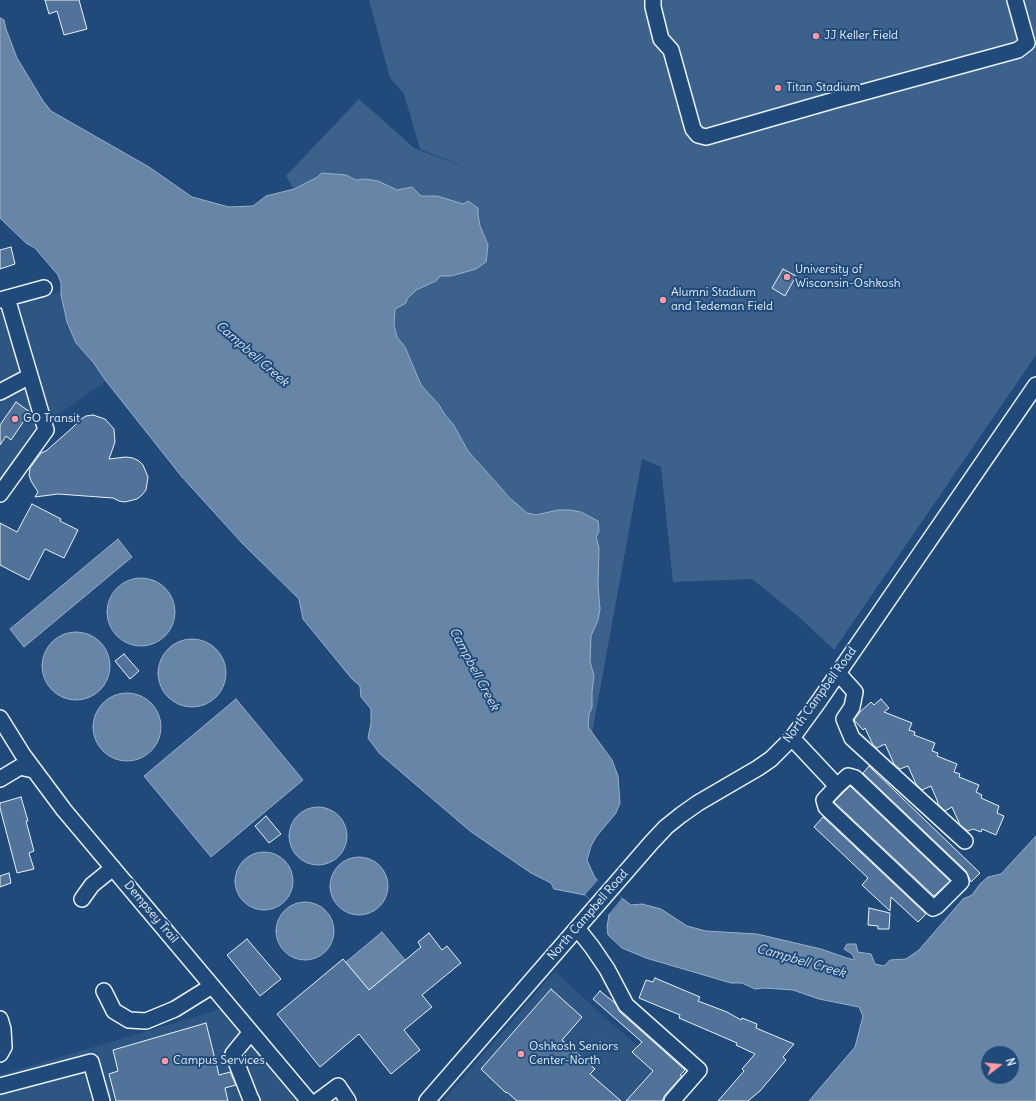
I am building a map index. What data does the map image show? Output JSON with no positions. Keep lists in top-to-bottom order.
{
  "streets": {
    "street": ["North Campbell Road", "Dempsey Trail"]
  },
  "water": ["Campbell Creek"],
  "places": [
    "JJ Keller Field",
    "Titan Stadium",
    "University of Wisconsin-Oshkosh",
    "Alumni Stadium and Tedeman Field",
    "GO Transit",
    "Oshkosh Seniors Center-North",
    "Campus Services"
  ],
  "north": "right"
}
